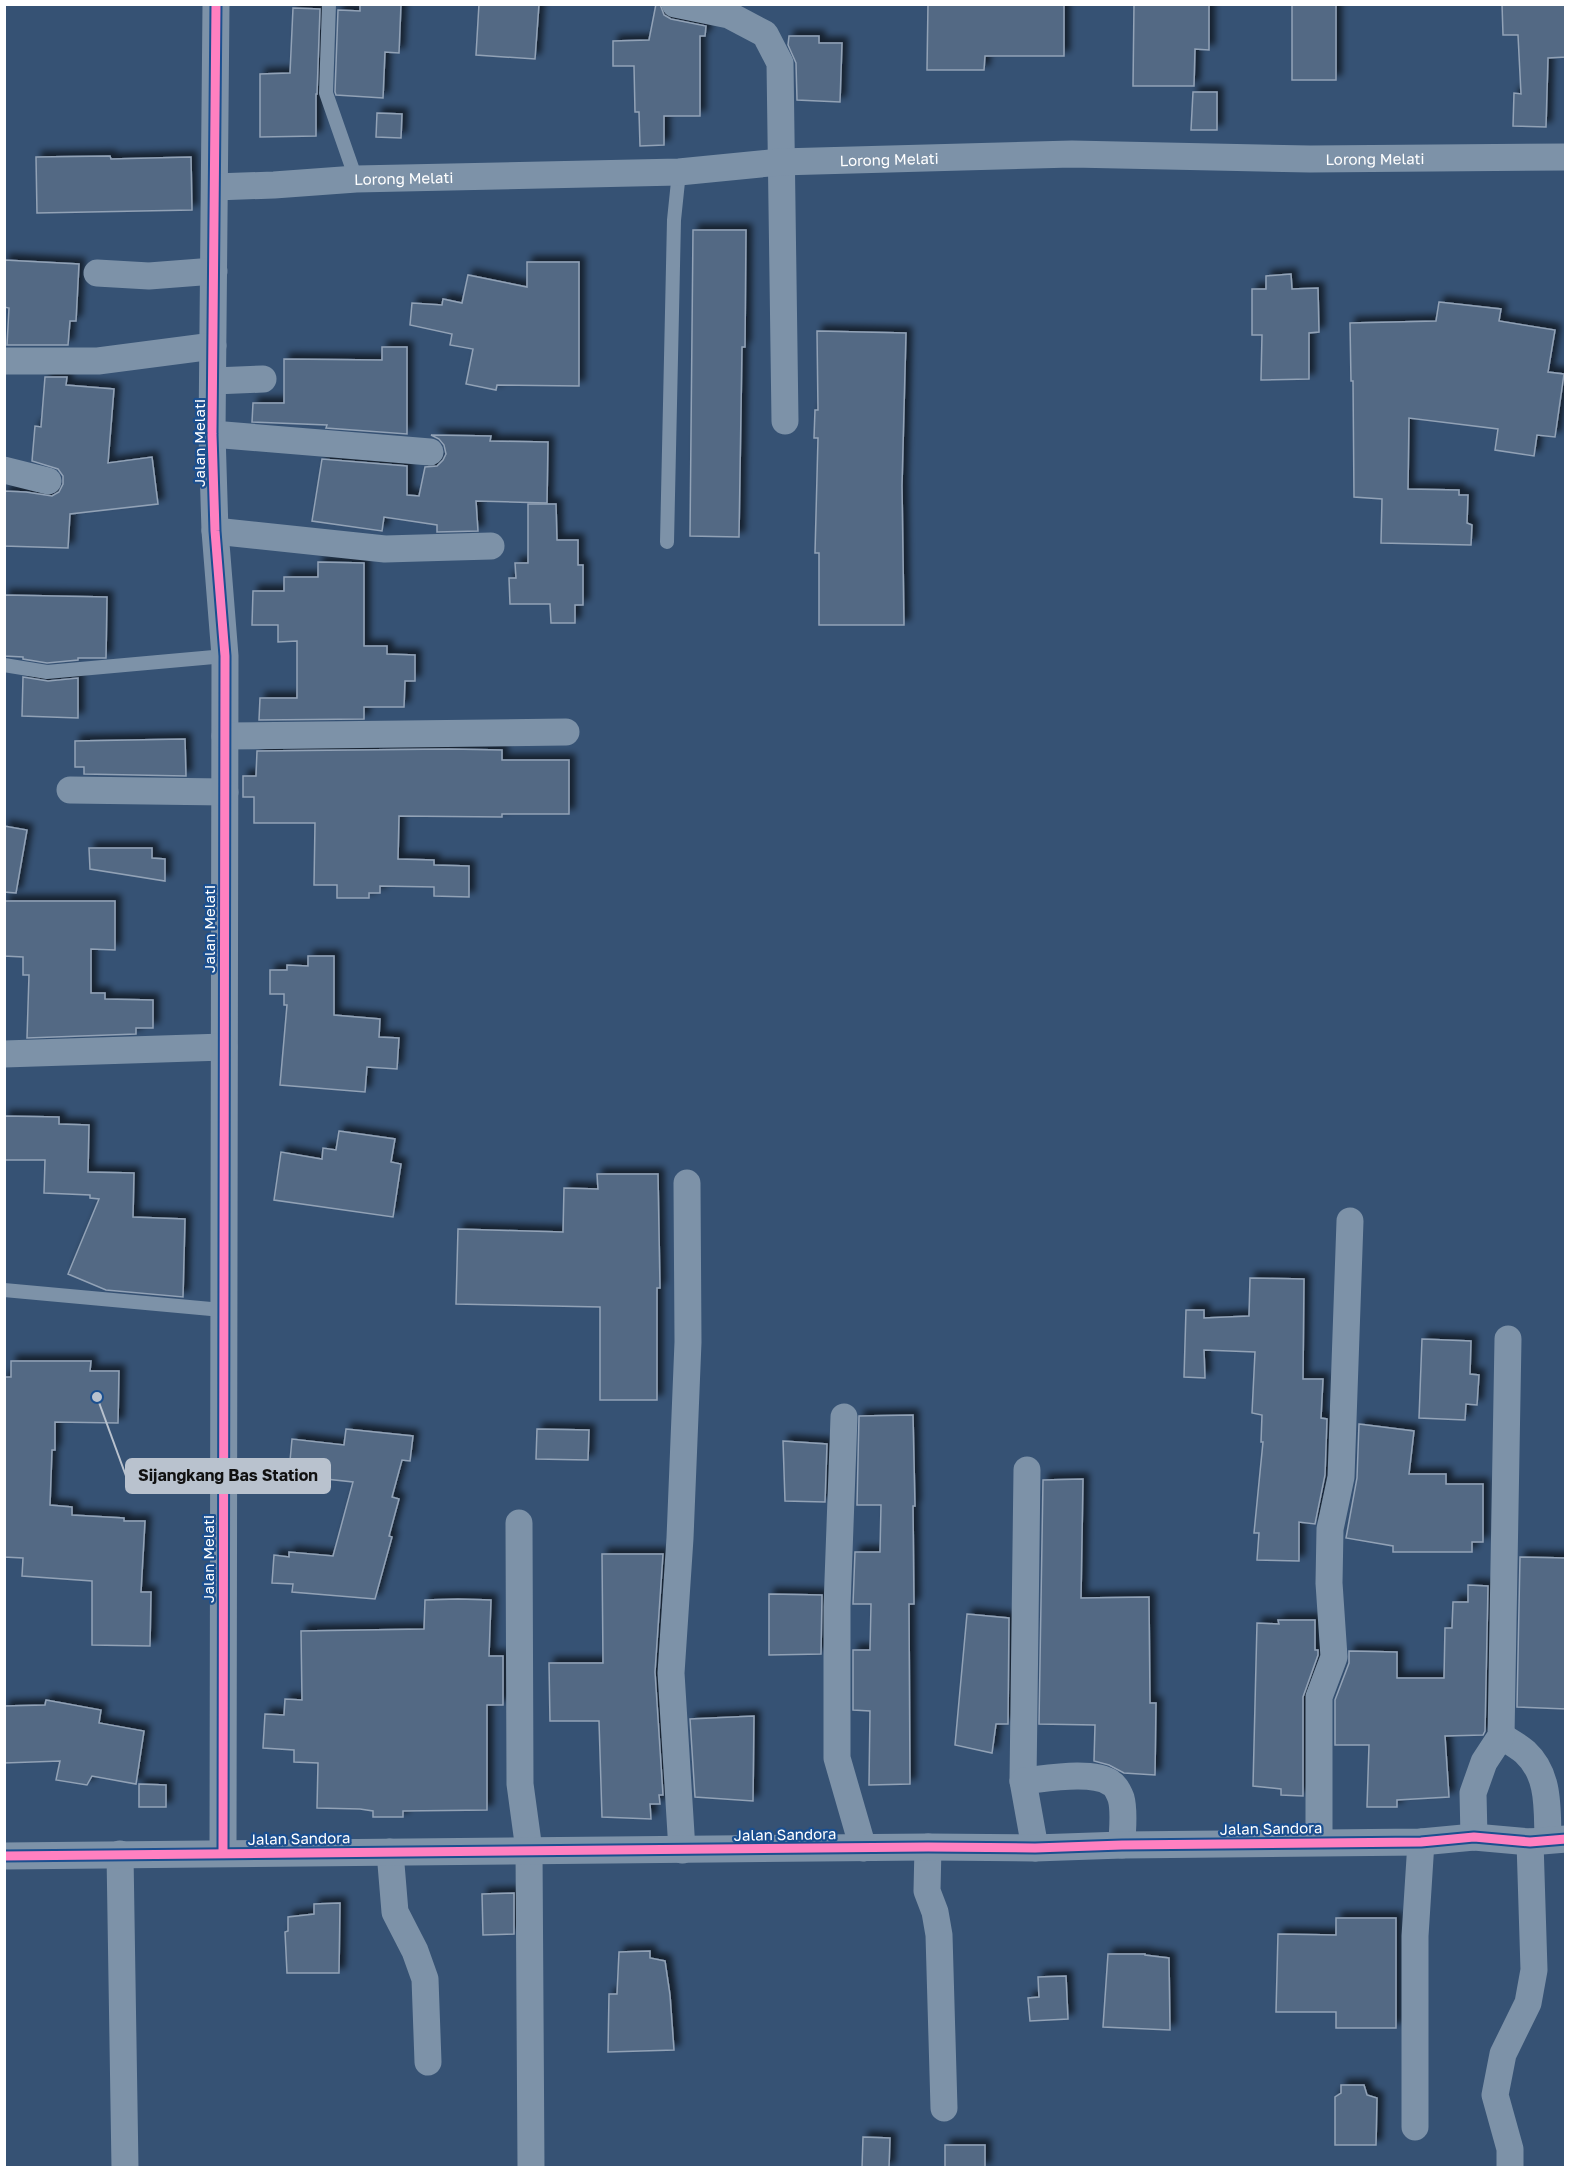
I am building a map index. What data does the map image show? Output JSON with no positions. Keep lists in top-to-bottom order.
{
  "streets": {
    "street": ["Lorong Melati", "Jalan Melati", "Jalan Sandora"]
  },
  "crossings": [
    ["Lorong Melati", "Jalan Melati"],
    ["Jalan Melati", "Jalan Sandora"]
  ],
  "places": ["Sijangkang Bas Station"]
}
